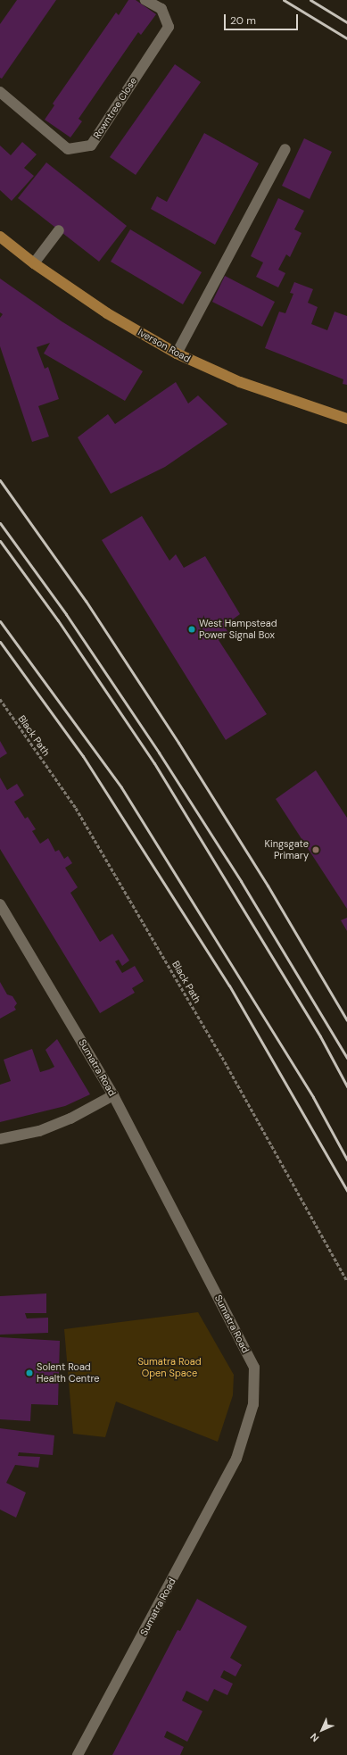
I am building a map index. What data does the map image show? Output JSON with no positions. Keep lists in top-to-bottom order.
{
  "streets": {
    "main road": ["Iverson Road"],
    "street": ["Rowntree Close", "Sumatra Road"],
    "path": ["Black Path"]
  },
  "parks": ["Sumatra Road Open Space"],
  "places": ["West Hampstead Power Signal Box", "Kingsgate Primary", "Solent Road Health Centre"],
  "scale_bar": "20 m",
  "north": "bottom left"
}
